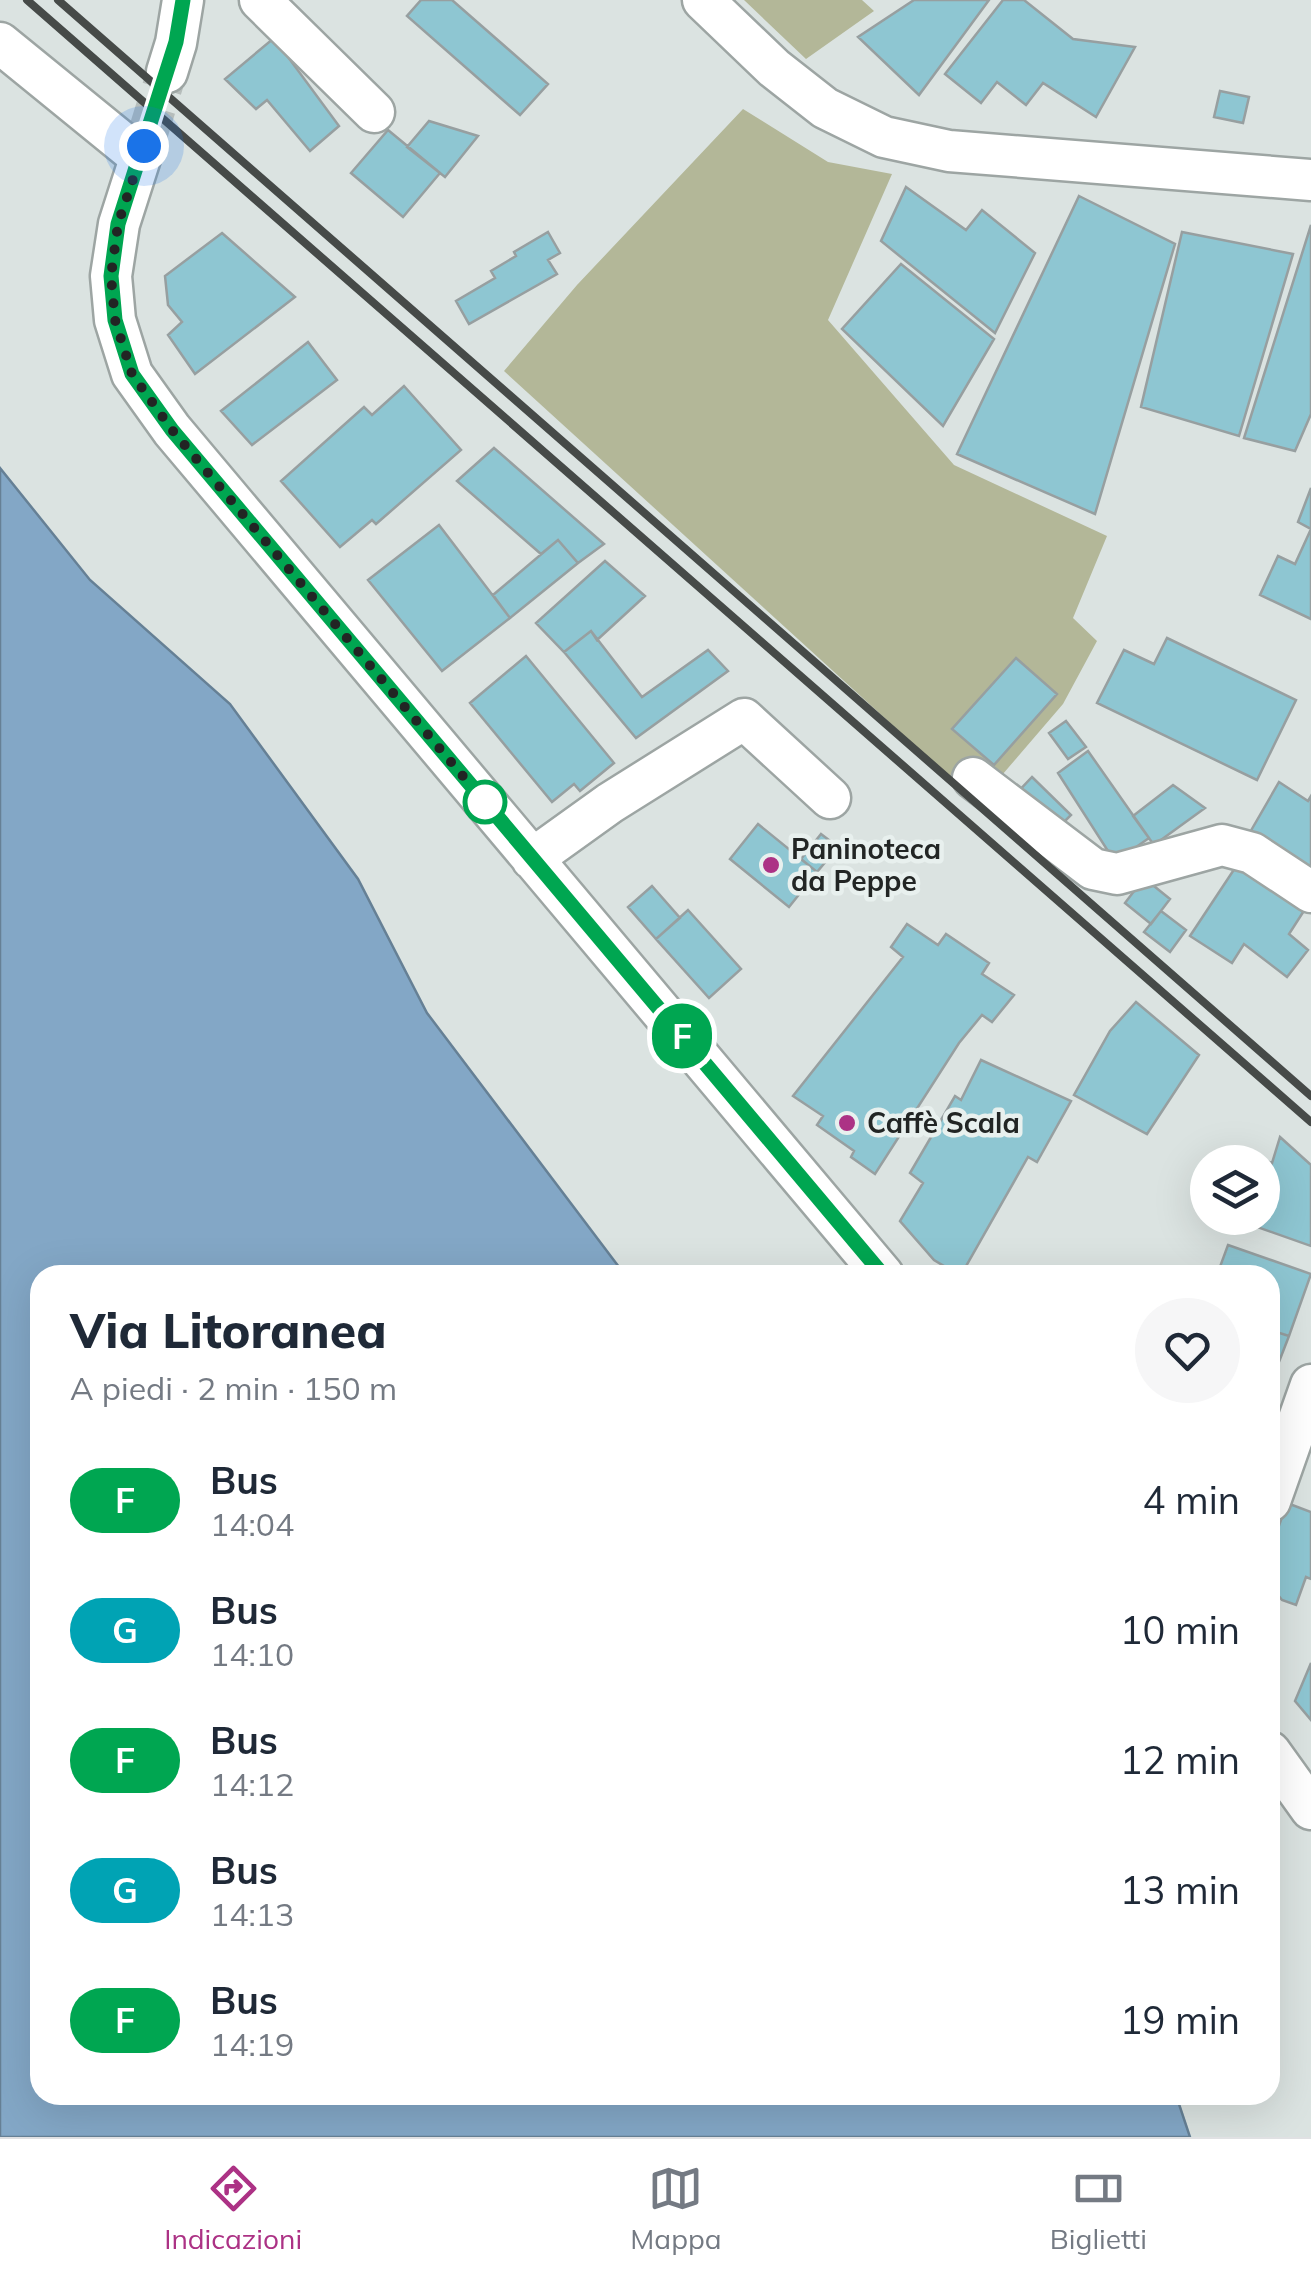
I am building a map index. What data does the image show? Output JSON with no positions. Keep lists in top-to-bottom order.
{
  "places": ["Paninoteca da Peppe", "Caffè Scala"],
  "lines": ["bus line F"],
  "page": {
    "on_map": "F",
    "heading": ["Via Litoranea", "A piedi · 2 min · 150 m"],
    "list": [
      {
        "mark": "F",
        "name": "Bus",
        "note": "14:04",
        "value": "4 min"
      },
      {
        "mark": "G",
        "name": "Bus",
        "note": "14:10",
        "value": "10 min"
      },
      {
        "mark": "F",
        "name": "Bus",
        "note": "14:12",
        "value": "12 min"
      },
      {
        "mark": "G",
        "name": "Bus",
        "note": "14:13",
        "value": "13 min"
      },
      {
        "mark": "F",
        "name": "Bus",
        "note": "14:19",
        "value": "19 min"
      }
    ],
    "tabs": ["Indicazioni", "Mappa", "Biglietti"]
  }
}
